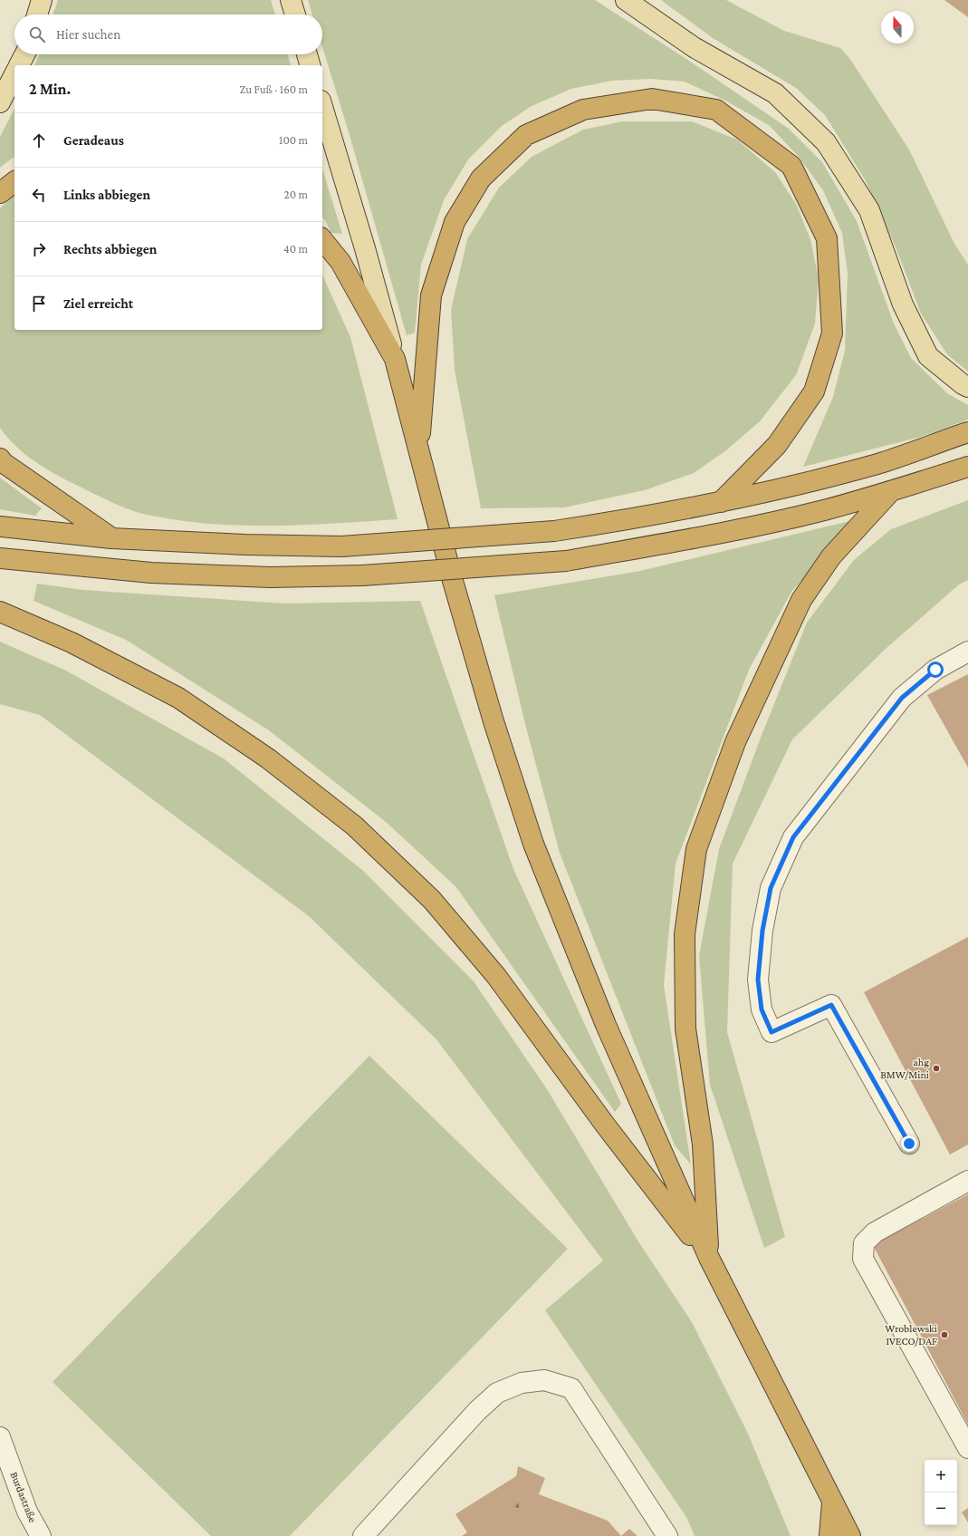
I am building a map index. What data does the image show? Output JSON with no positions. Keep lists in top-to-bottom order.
{
  "streets": {
    "street": ["Burdastraße"]
  },
  "places": ["ahg BMW/Mini", "Wroblewski IVECO/DAF"],
  "house_numbers": ["4"],
  "north": "top",
  "page": {
    "search": "Hier suchen",
    "heading": ["2 Min.", "Zu Fuß · 160 m"],
    "list": [
      ["Geradeaus", "100 m"],
      ["Links abbiegen", "20 m"],
      ["Rechts abbiegen", "40 m"],
      "Ziel erreicht"
    ],
    "map_buttons": ["+", "−"]
  }
}
